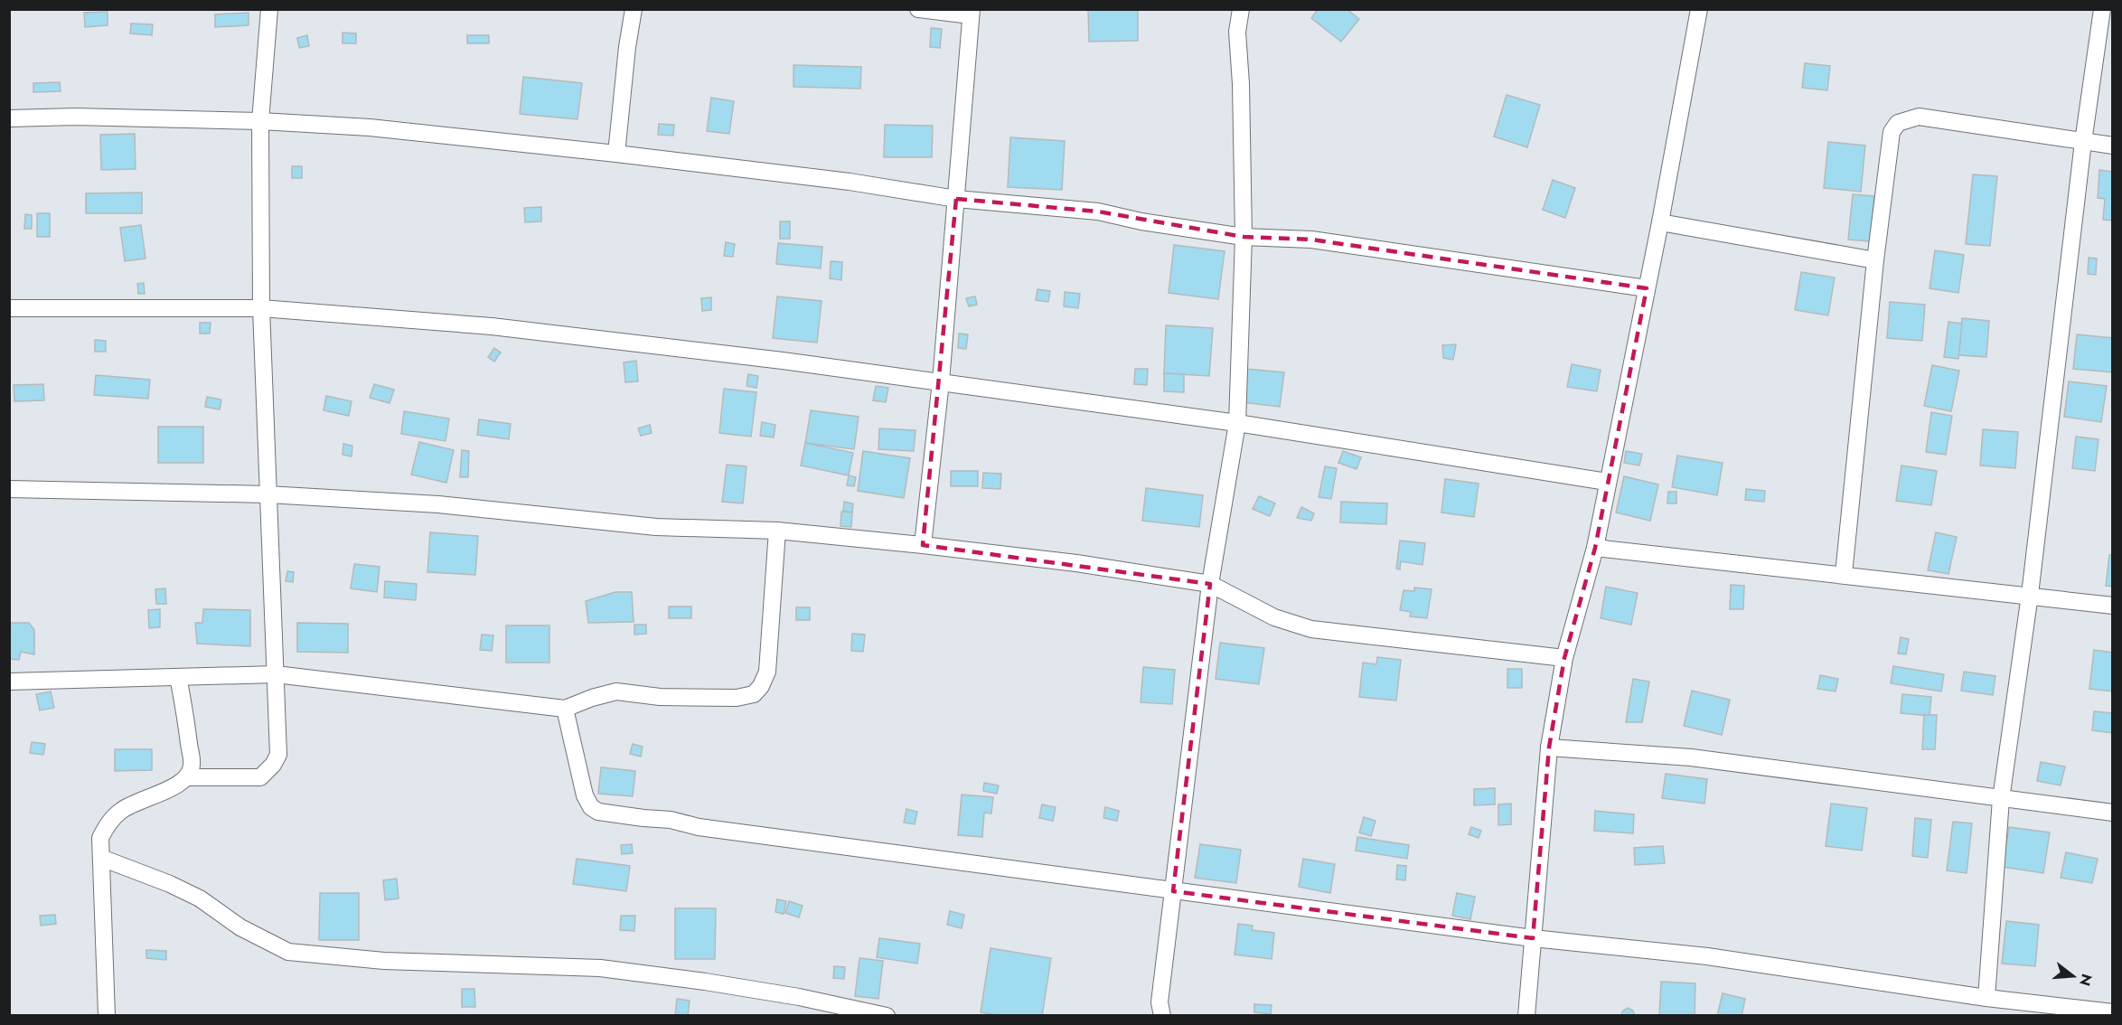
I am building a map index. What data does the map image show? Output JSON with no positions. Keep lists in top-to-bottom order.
{
  "north": "right"
}
